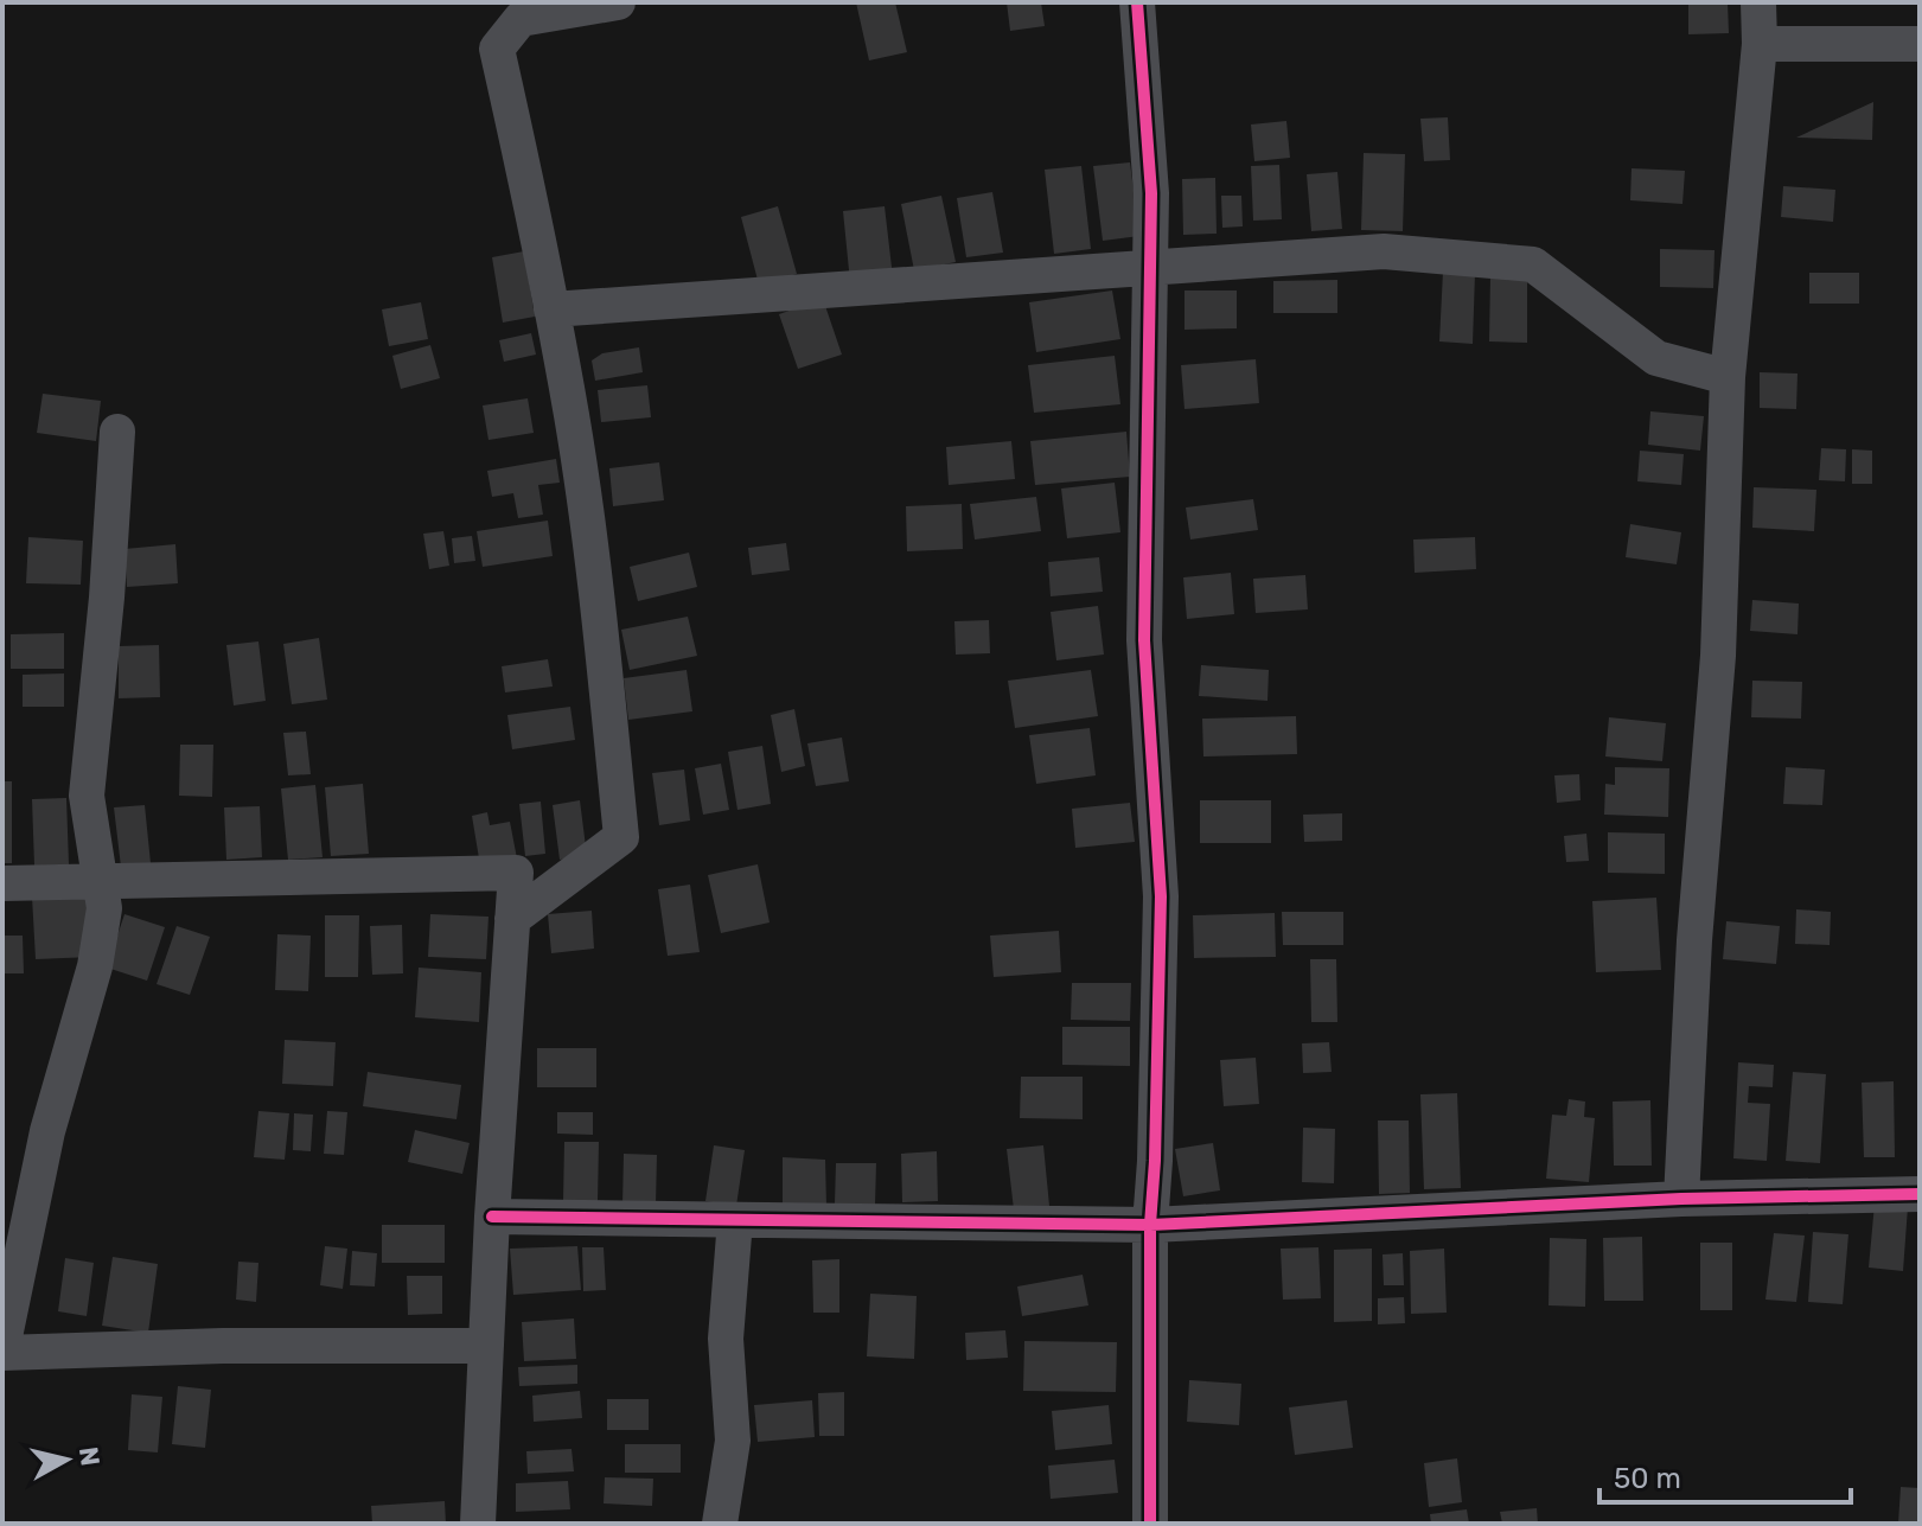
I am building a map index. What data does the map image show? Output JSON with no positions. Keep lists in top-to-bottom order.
{
  "scale_bar": "50 m",
  "north": "right"
}
